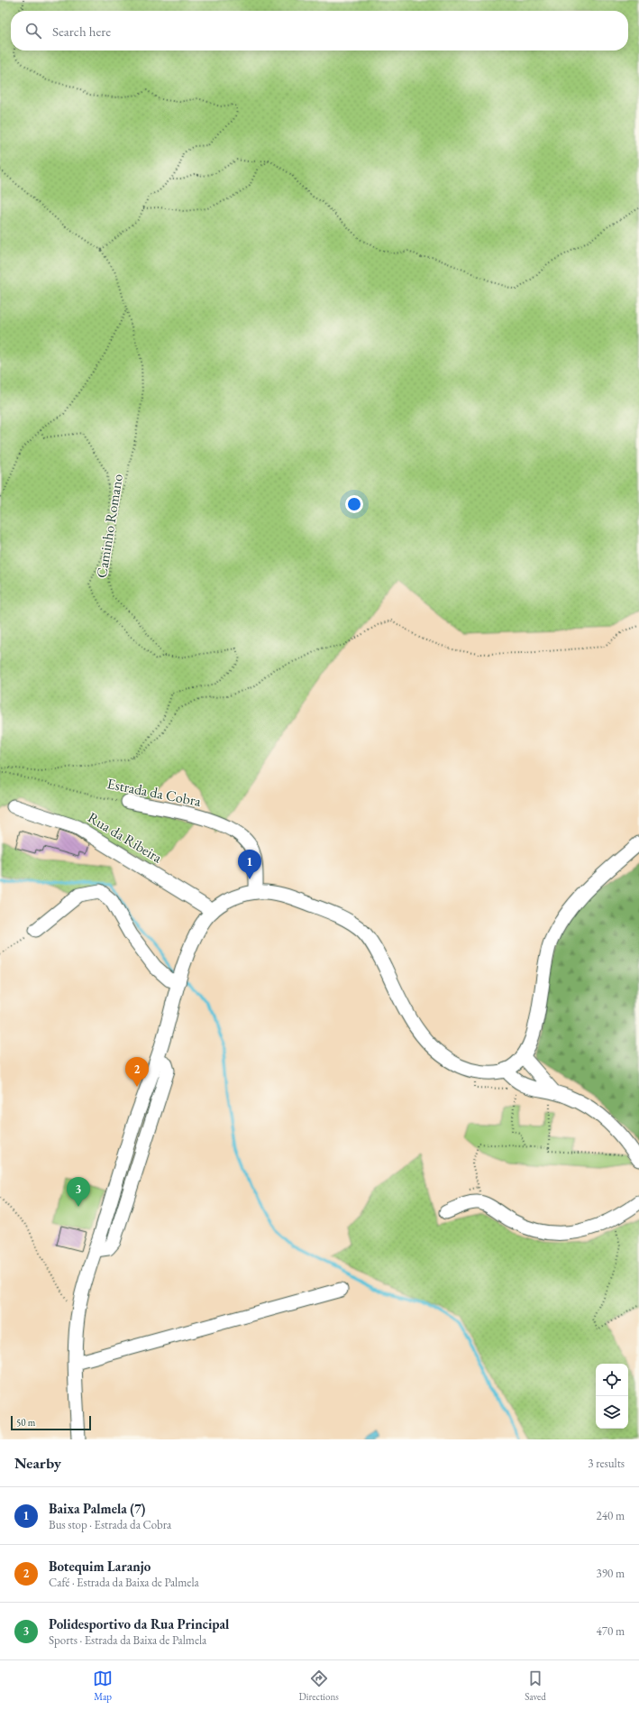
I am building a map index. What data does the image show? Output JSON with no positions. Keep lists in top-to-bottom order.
{
  "streets": {
    "street": ["Estrada da Cobra", "Rua da Ribeira"],
    "path": ["Caminho Romano"]
  },
  "scale_bar": "50 m",
  "page": {
    "search": "Search here",
    "pins": ["1", "2", "3"],
    "scale": "50 m",
    "heading": ["Nearby", "3 results"],
    "list": [
      {
        "mark": "1",
        "name": "Baixa Palmela (7)",
        "note": "Bus stop · Estrada da Cobra",
        "value": "240 m"
      },
      {
        "mark": "2",
        "name": "Botequim Laranjo",
        "note": "Café · Estrada da Baixa de Palmela",
        "value": "390 m"
      },
      {
        "mark": "3",
        "name": "Polidesportivo da Rua Principal",
        "note": "Sports · Estrada da Baixa de Palmela",
        "value": "470 m"
      }
    ],
    "nav": ["Map", "Directions", "Saved"]
  }
}
